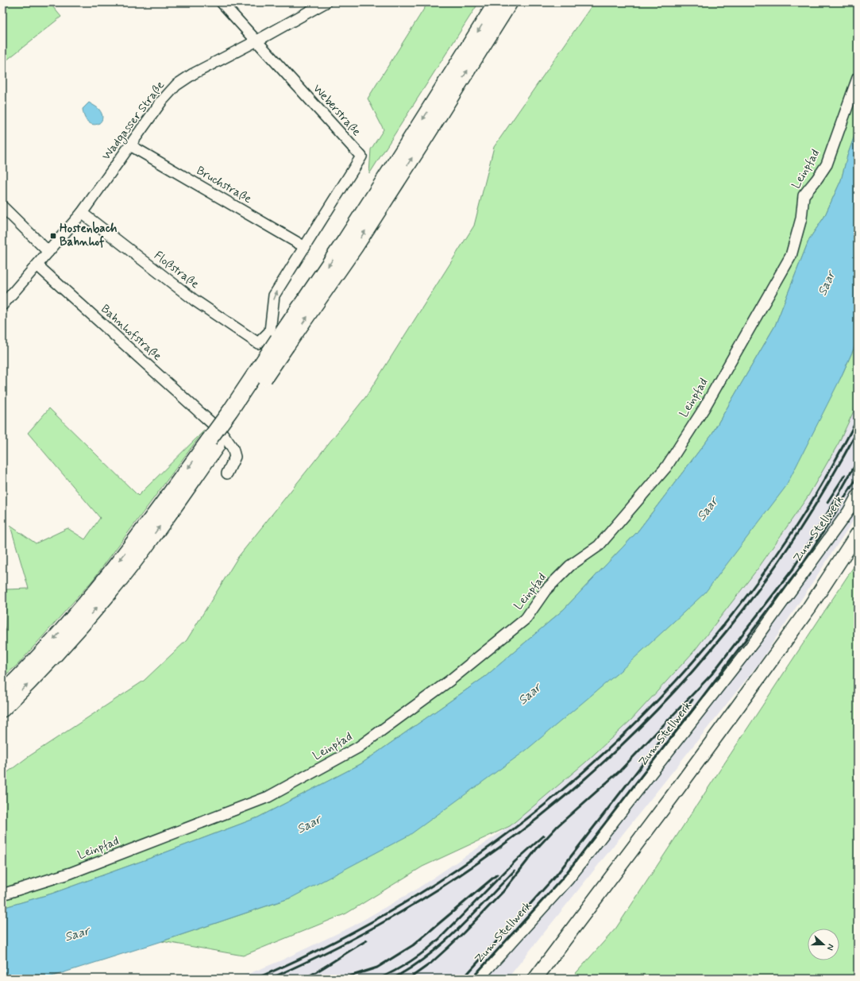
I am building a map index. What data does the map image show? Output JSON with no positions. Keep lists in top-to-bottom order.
{
  "streets": {
    "street": [
      "Weberstraße",
      "Wadgasser Straße",
      "Leinpfad",
      "Bruchstraße",
      "Floßstraße",
      "Bahnhofstraße",
      "Zum Stellwerk"
    ]
  },
  "crossings": [
    ["Weberstraße", "Wadgasser Straße"],
    ["Weberstraße", "Bruchstraße"],
    ["Weberstraße", "Floßstraße"],
    ["Wadgasser Straße", "Bruchstraße"],
    ["Wadgasser Straße", "Floßstraße"],
    ["Wadgasser Straße", "Bahnhofstraße"],
    ["Bruchstraße", "Floßstraße"]
  ],
  "water": ["Saar"],
  "places": {
    "transit": ["Hostenbach Bahnhof"]
  },
  "north": "right"
}
